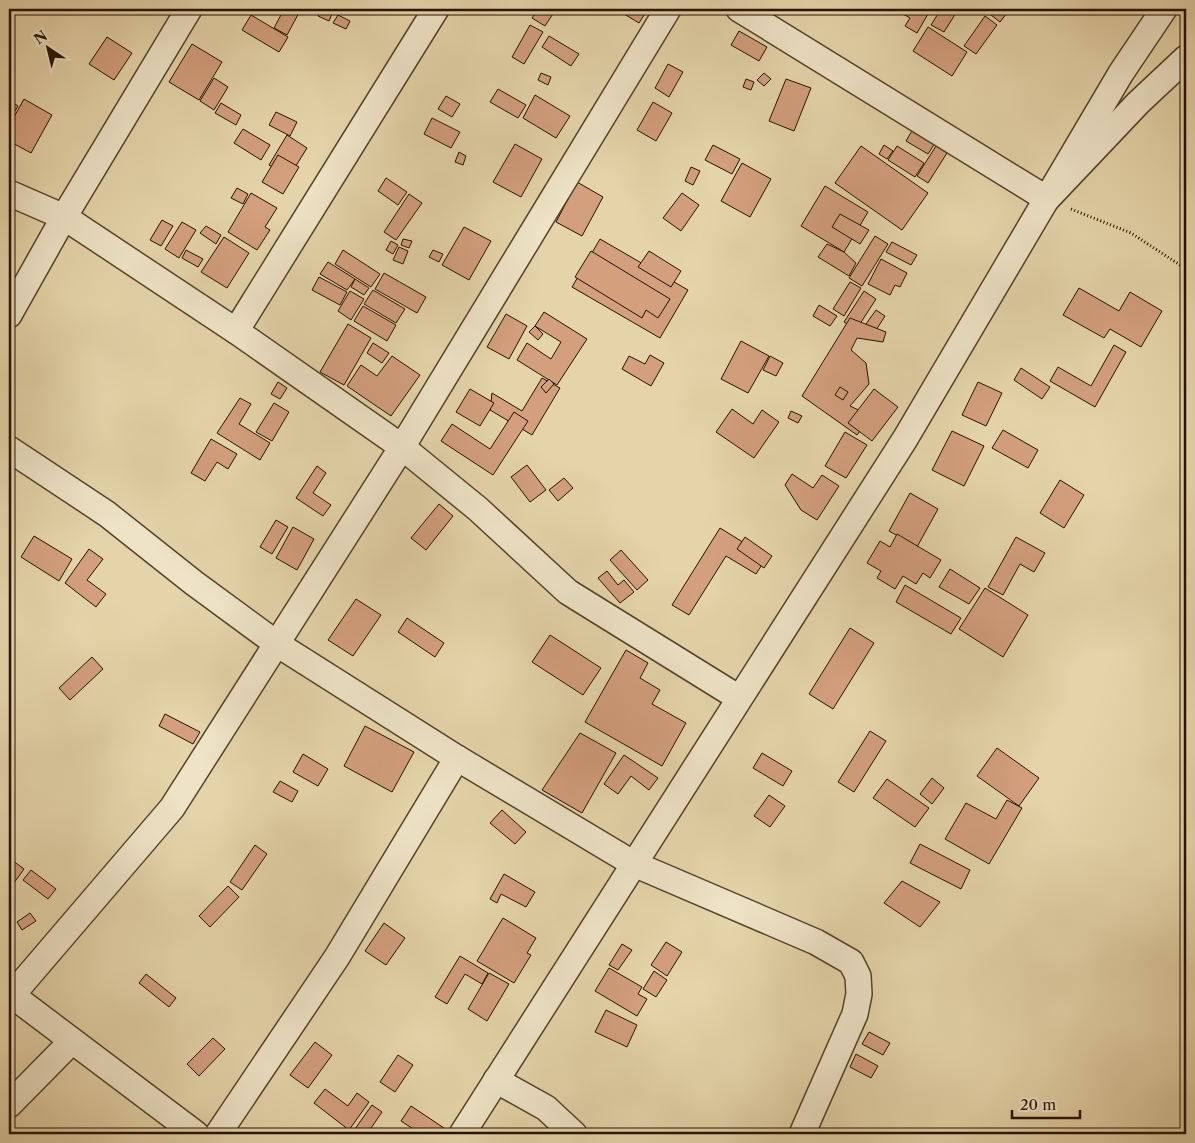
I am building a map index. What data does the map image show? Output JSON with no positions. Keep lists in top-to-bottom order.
{
  "scale_bar": "20 m",
  "north": "top left"
}
